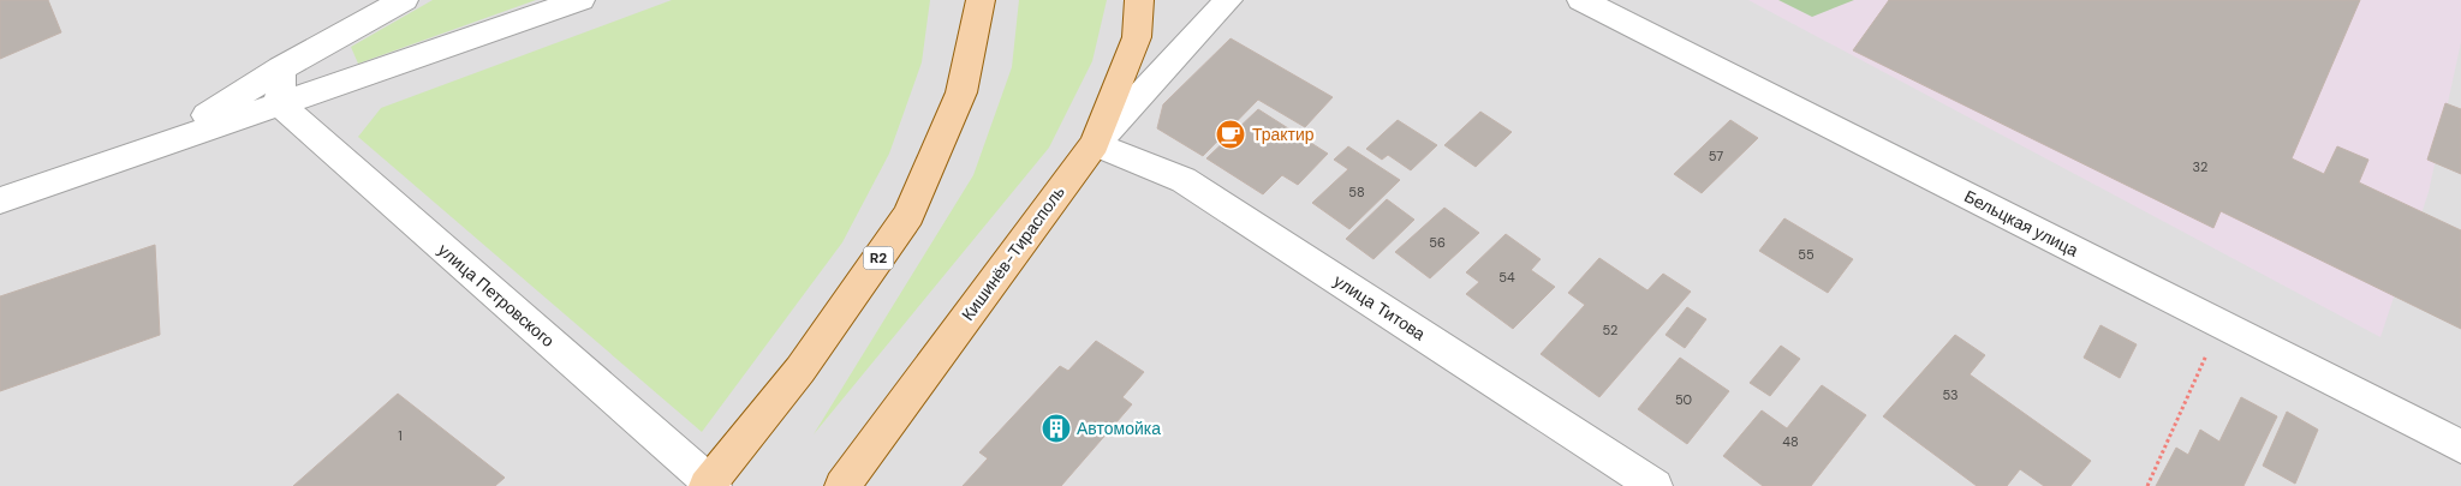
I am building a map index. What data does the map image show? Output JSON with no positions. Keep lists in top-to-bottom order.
{
  "streets": {
    "main road": ["Кишинёв-Тирасполь", "R2"],
    "street": ["Бельцкая улица", "улица Петровского", "улица Титова"]
  },
  "crossings": [
    ["Кишинёв-Тирасполь", "улица Титова"],
    ["R2", "улица Петровского"]
  ],
  "places": {
    "cafe": ["Трактир"],
    "building": ["Автомойка"]
  },
  "house_numbers": [
    "57",
    "32",
    "58",
    "56",
    "55",
    "54",
    "52",
    "53",
    "50",
    "1",
    "48"
  ]
}
